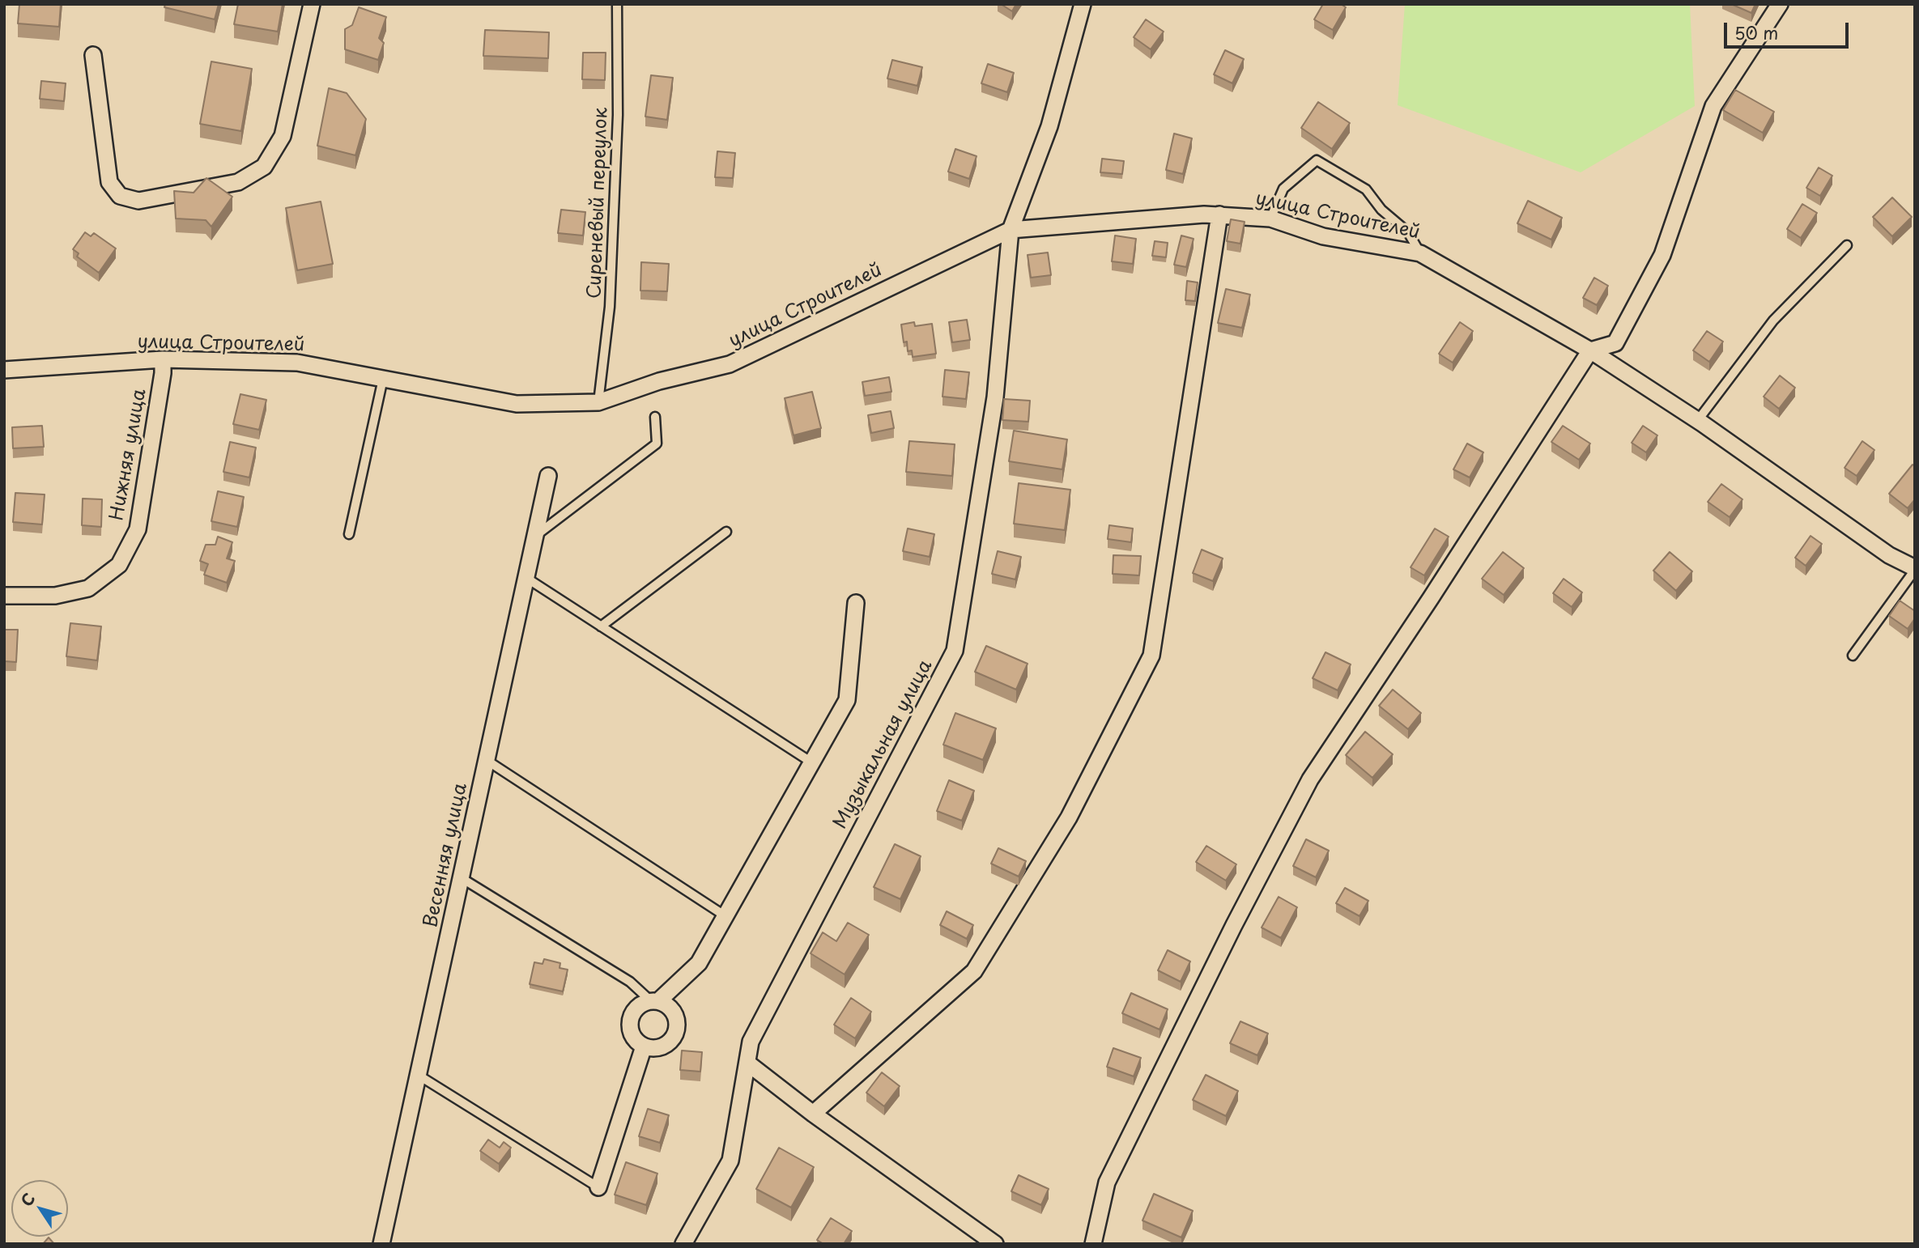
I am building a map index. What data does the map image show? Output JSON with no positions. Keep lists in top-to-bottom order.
{
  "streets": {
    "street": [
      "улица Строителей",
      "Нижняя улица",
      "Музыкальная улица",
      "Весенняя улица"
    ],
    "lane": ["Сиреневый переулок"]
  },
  "crossings": [
    ["Сиреневый переулок", "улица Строителей"],
    ["улица Строителей", "Нижняя улица"],
    ["улица Строителей", "Музыкальная улица"]
  ],
  "scale_bar": "50 m",
  "north": "top left"
}
